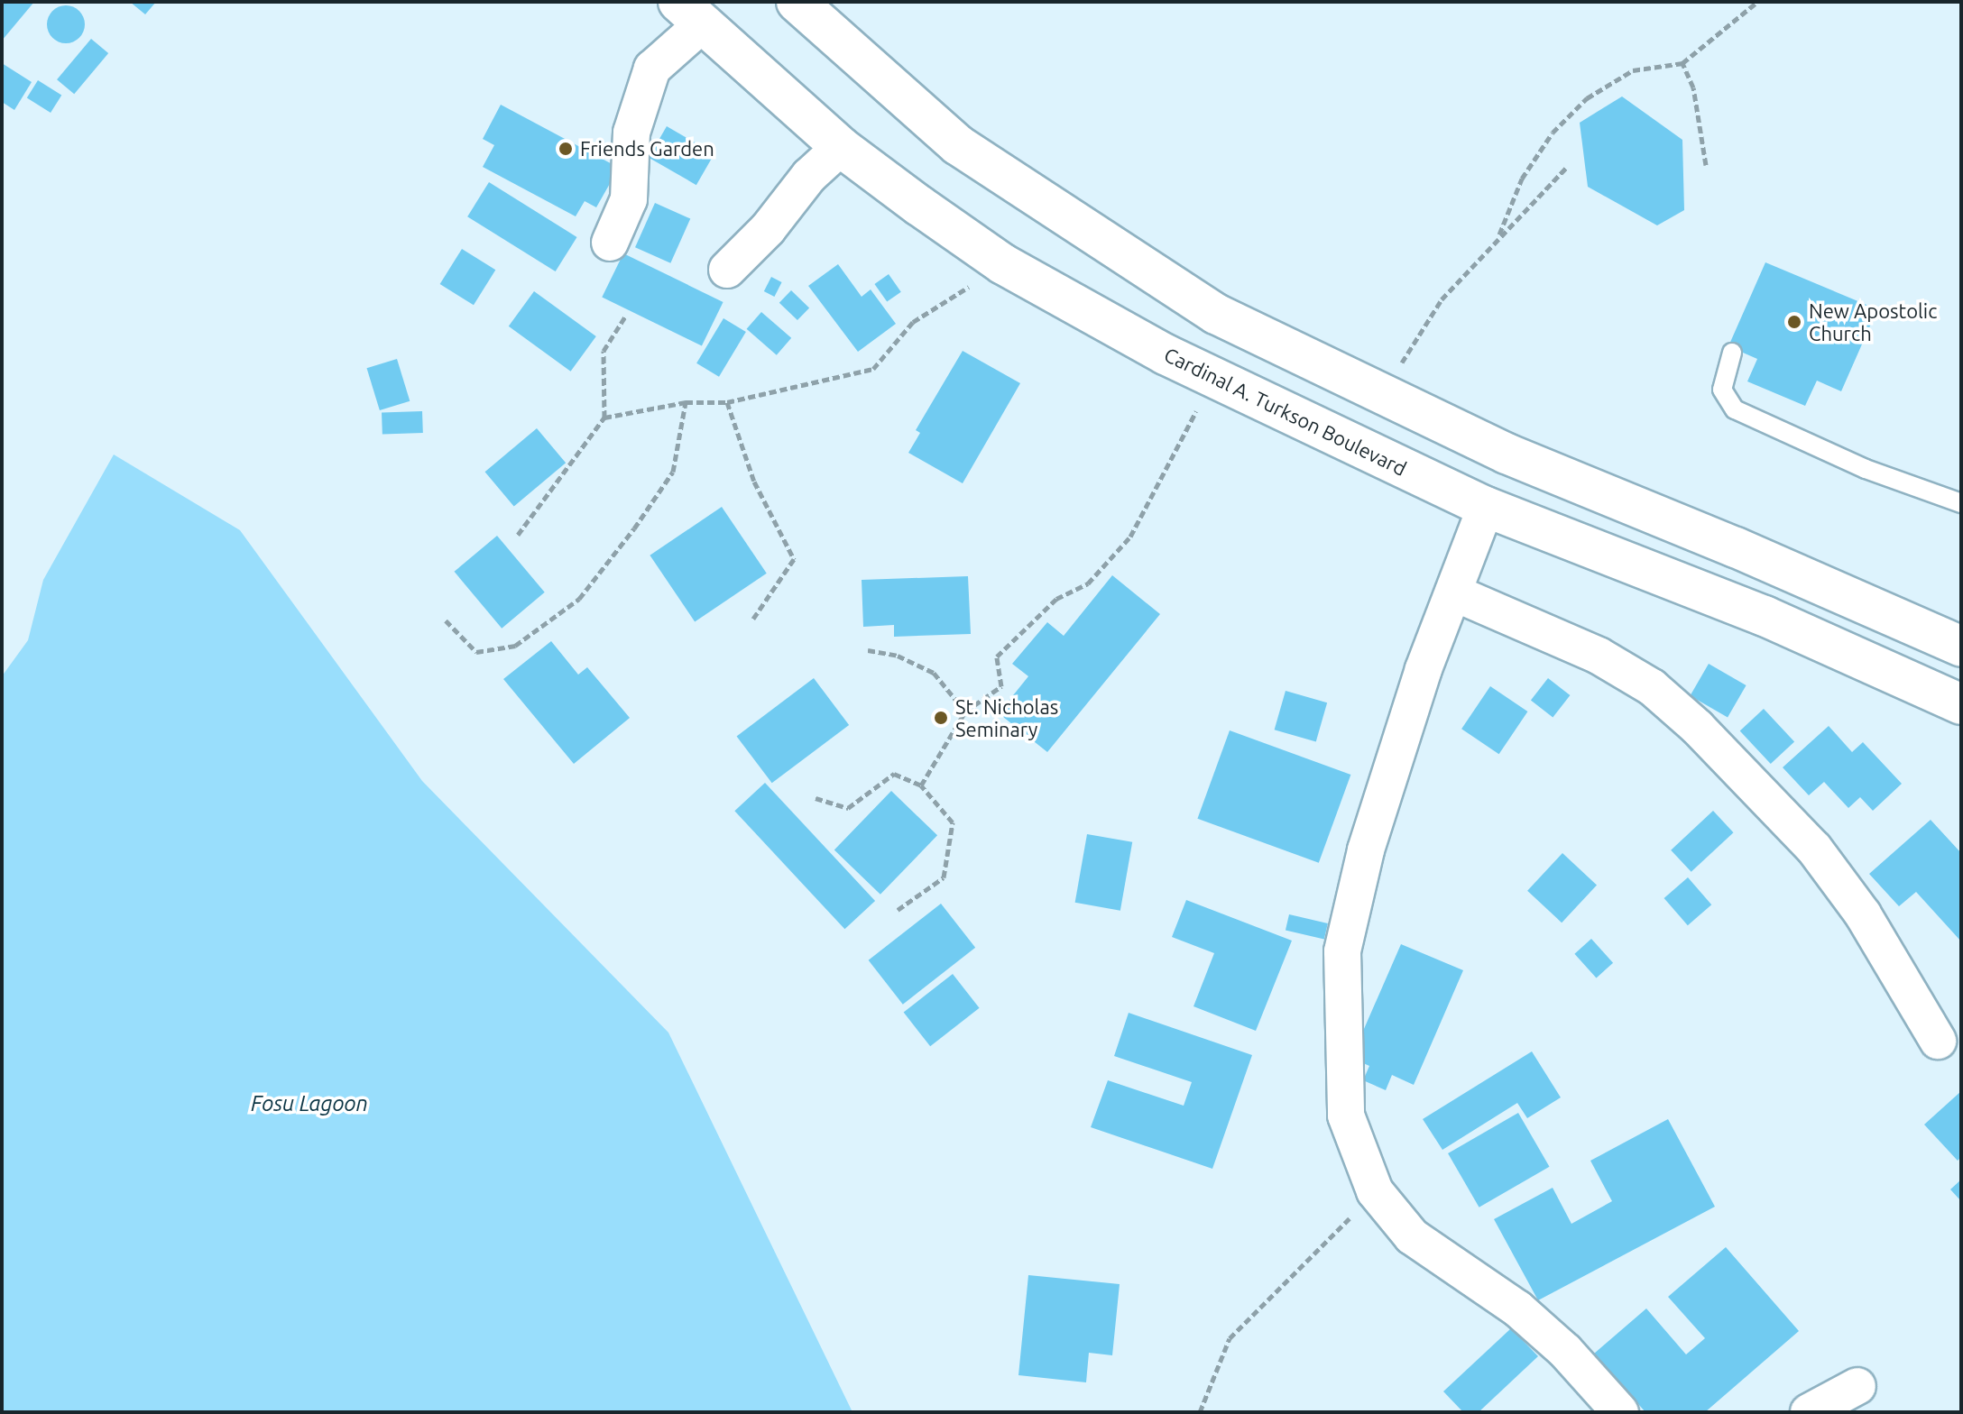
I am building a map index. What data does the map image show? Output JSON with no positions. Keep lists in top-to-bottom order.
{
  "streets": {
    "street": ["Cardinal A. Turkson Boulevard"]
  },
  "water": ["Fosu Lagoon"],
  "places": ["Friends Garden", "New Apostolic Church", "St. Nicholas Seminary"]
}
